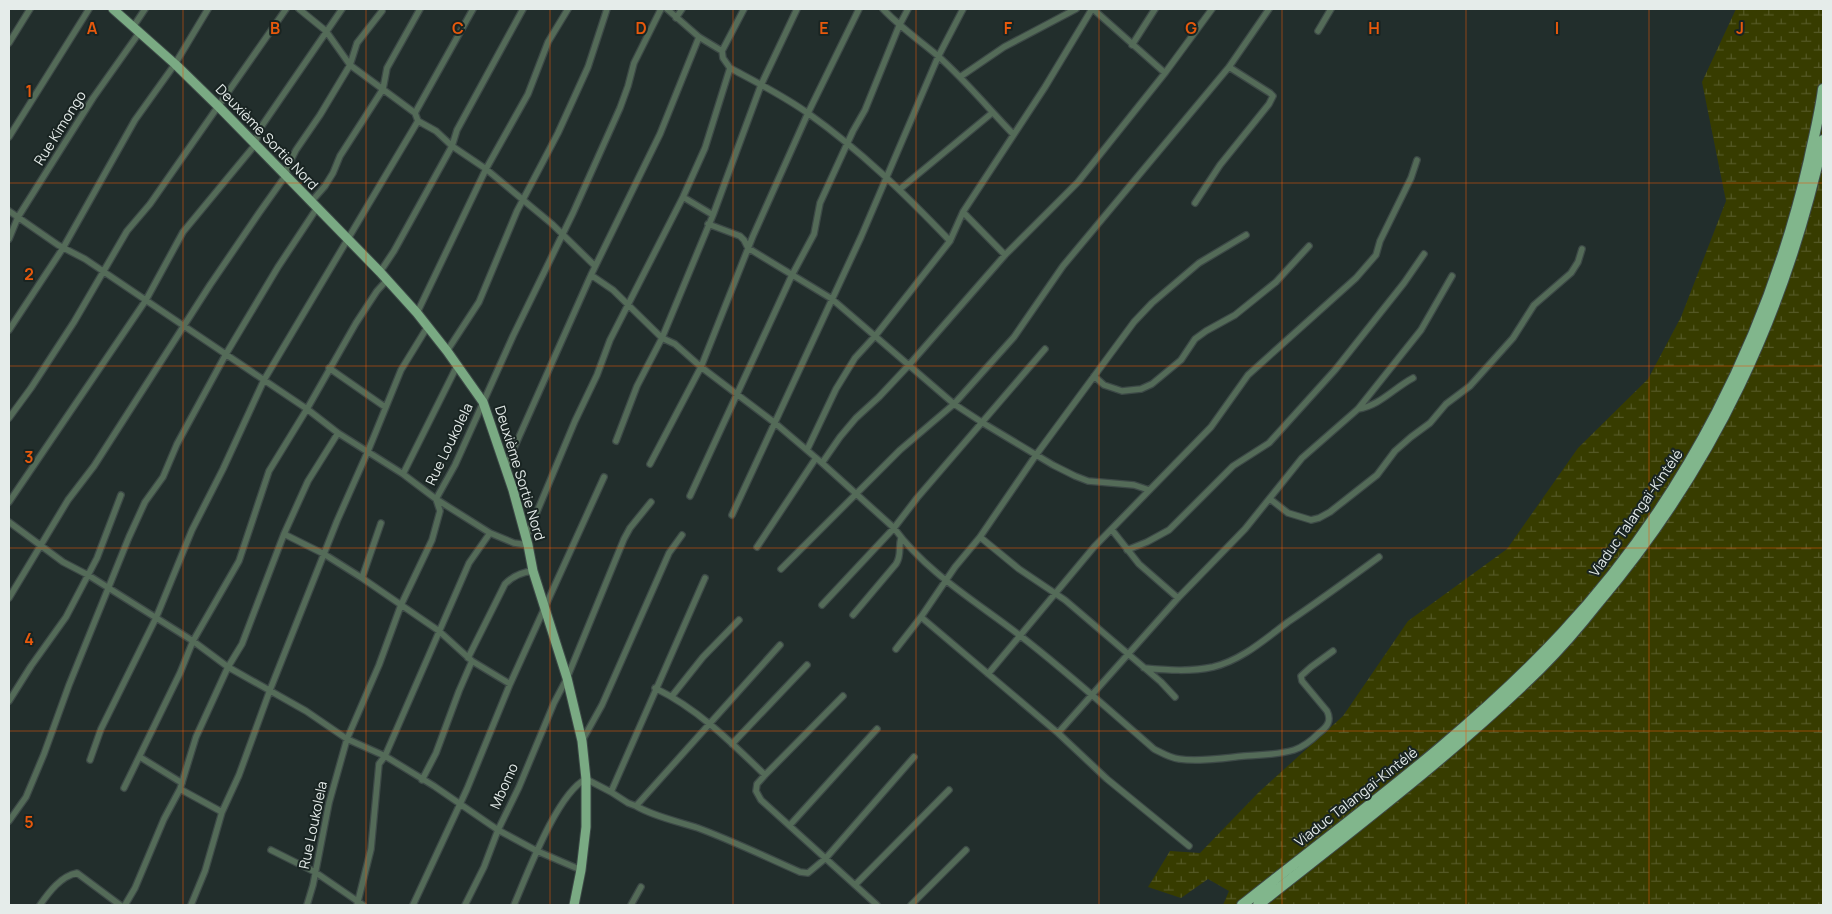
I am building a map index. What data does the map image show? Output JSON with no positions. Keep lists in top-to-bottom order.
{
  "streets": {
    "highway": ["Viaduc Talangaï-Kintélé"],
    "main road": ["Deuxième Sortie Nord"],
    "street": ["Rue Kimongo", "Rue Loukolela", "Mbomo"]
  },
  "crossings": [
    ["Rue Kimongo", "Deuxième Sortie Nord"],
    ["Deuxième Sortie Nord", "Rue Loukolela"],
    ["Deuxième Sortie Nord", "Mbomo"]
  ],
  "grid": {
    "columns": [
      "A",
      "B",
      "C",
      "D",
      "E",
      "F",
      "G",
      "H",
      "I",
      "J"
    ],
    "rows": [
      "1",
      "2",
      "3",
      "4",
      "5"
    ]
  }
}
